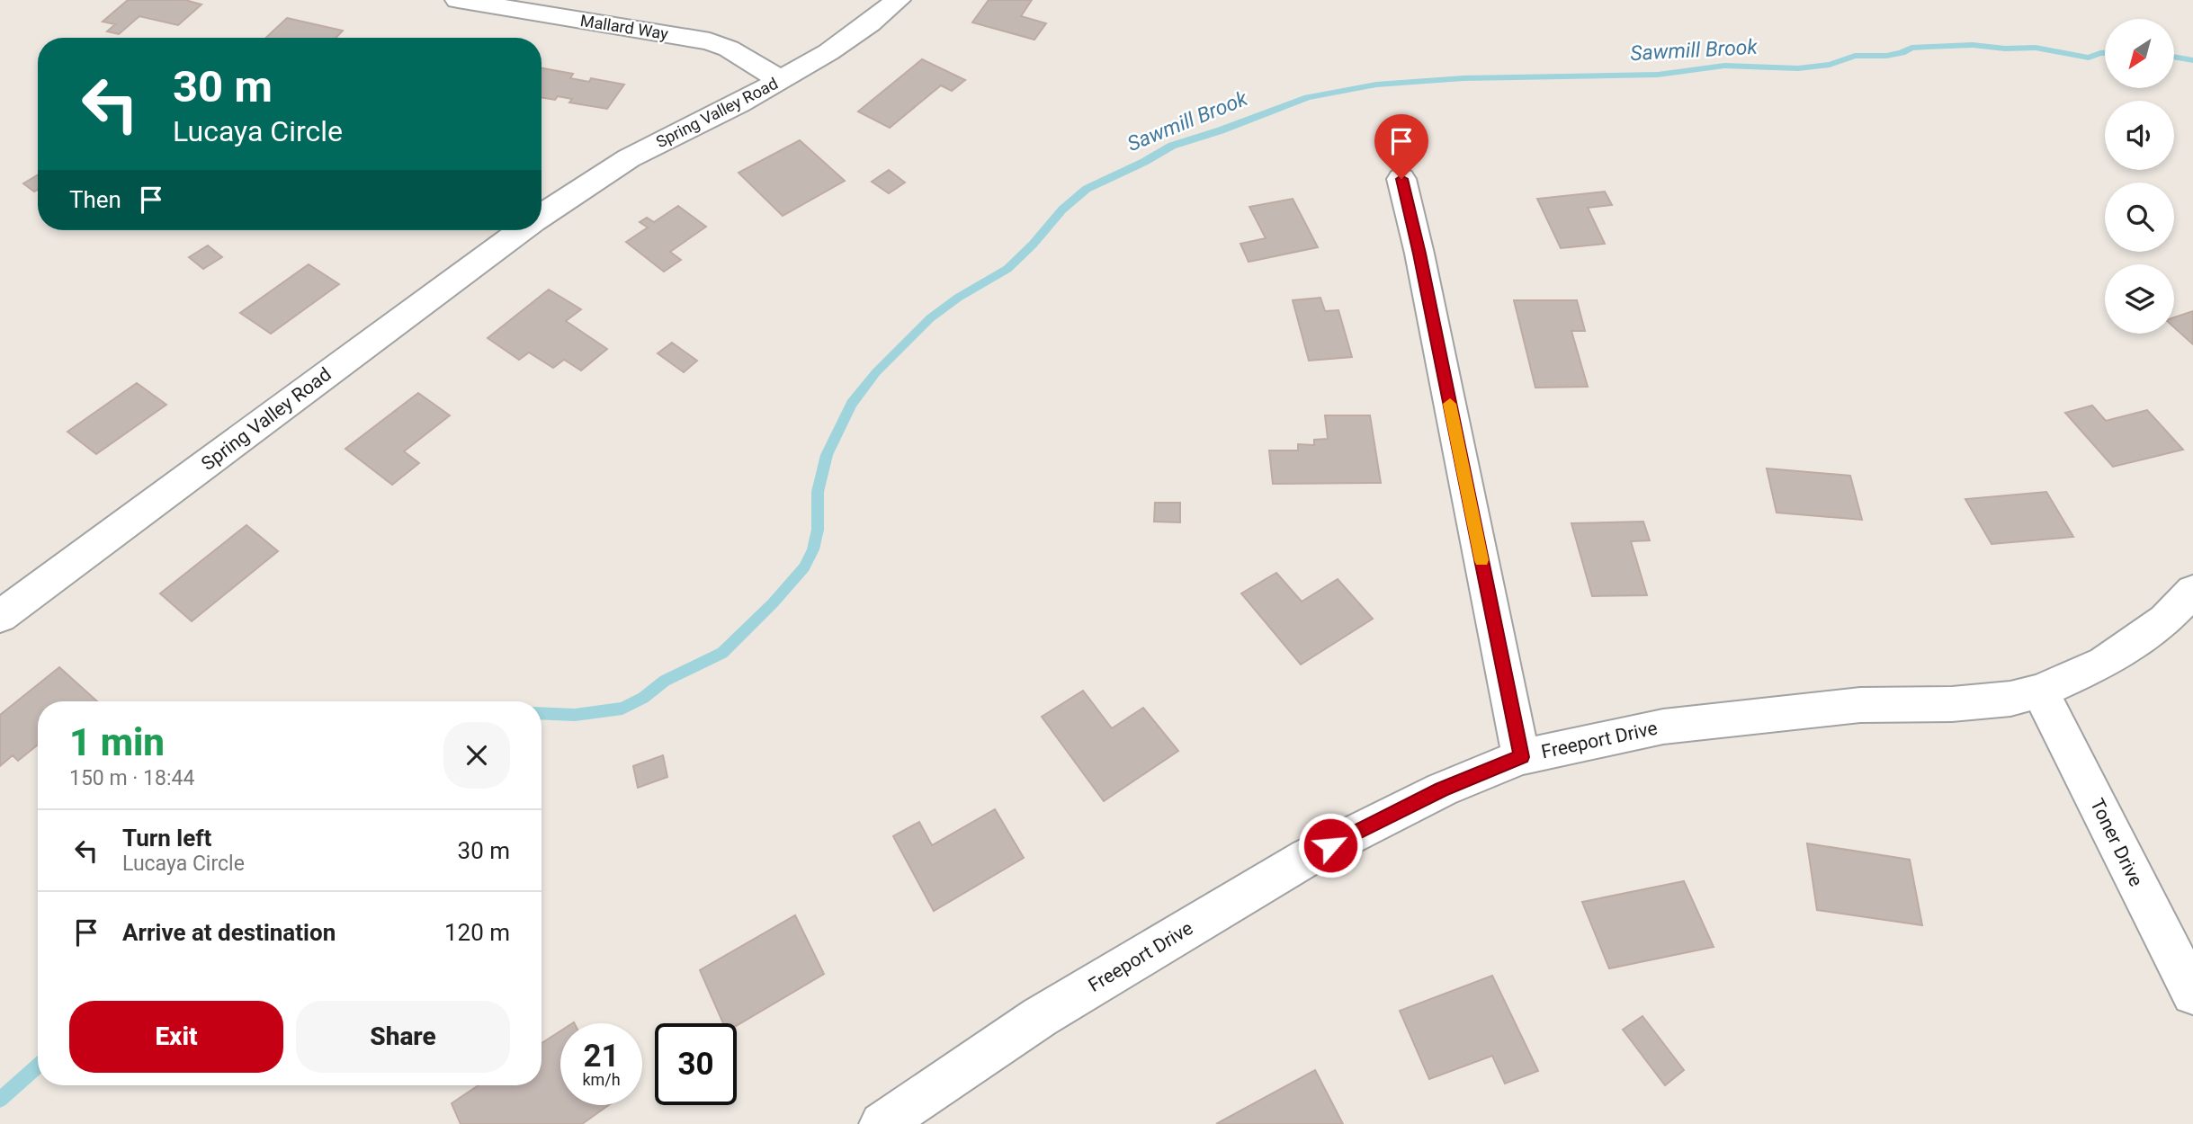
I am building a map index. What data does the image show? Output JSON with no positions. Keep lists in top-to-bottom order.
{
  "streets": {
    "street": [
      "Mallard Way",
      "Spring Valley Road",
      "Freeport Drive",
      "Toner Drive"
    ]
  },
  "crossings": [
    ["Mallard Way", "Spring Valley Road"],
    ["Freeport Drive", "Toner Drive"]
  ],
  "water": ["Sawmill Brook"],
  "north": "bottom left",
  "page": {
    "turn": ["30 m", "Lucaya Circle"],
    "then": "Then",
    "heading": ["1 min", "150 m · 18:44"],
    "list": [
      {
        "name": "Turn left",
        "note": "Lucaya Circle",
        "value": "30 m"
      },
      {
        "name": "Arrive at destination",
        "value": "120 m"
      }
    ],
    "buttons": ["Exit", "Share"],
    "speed": "21 km/h",
    "limit": "30"
  }
}
